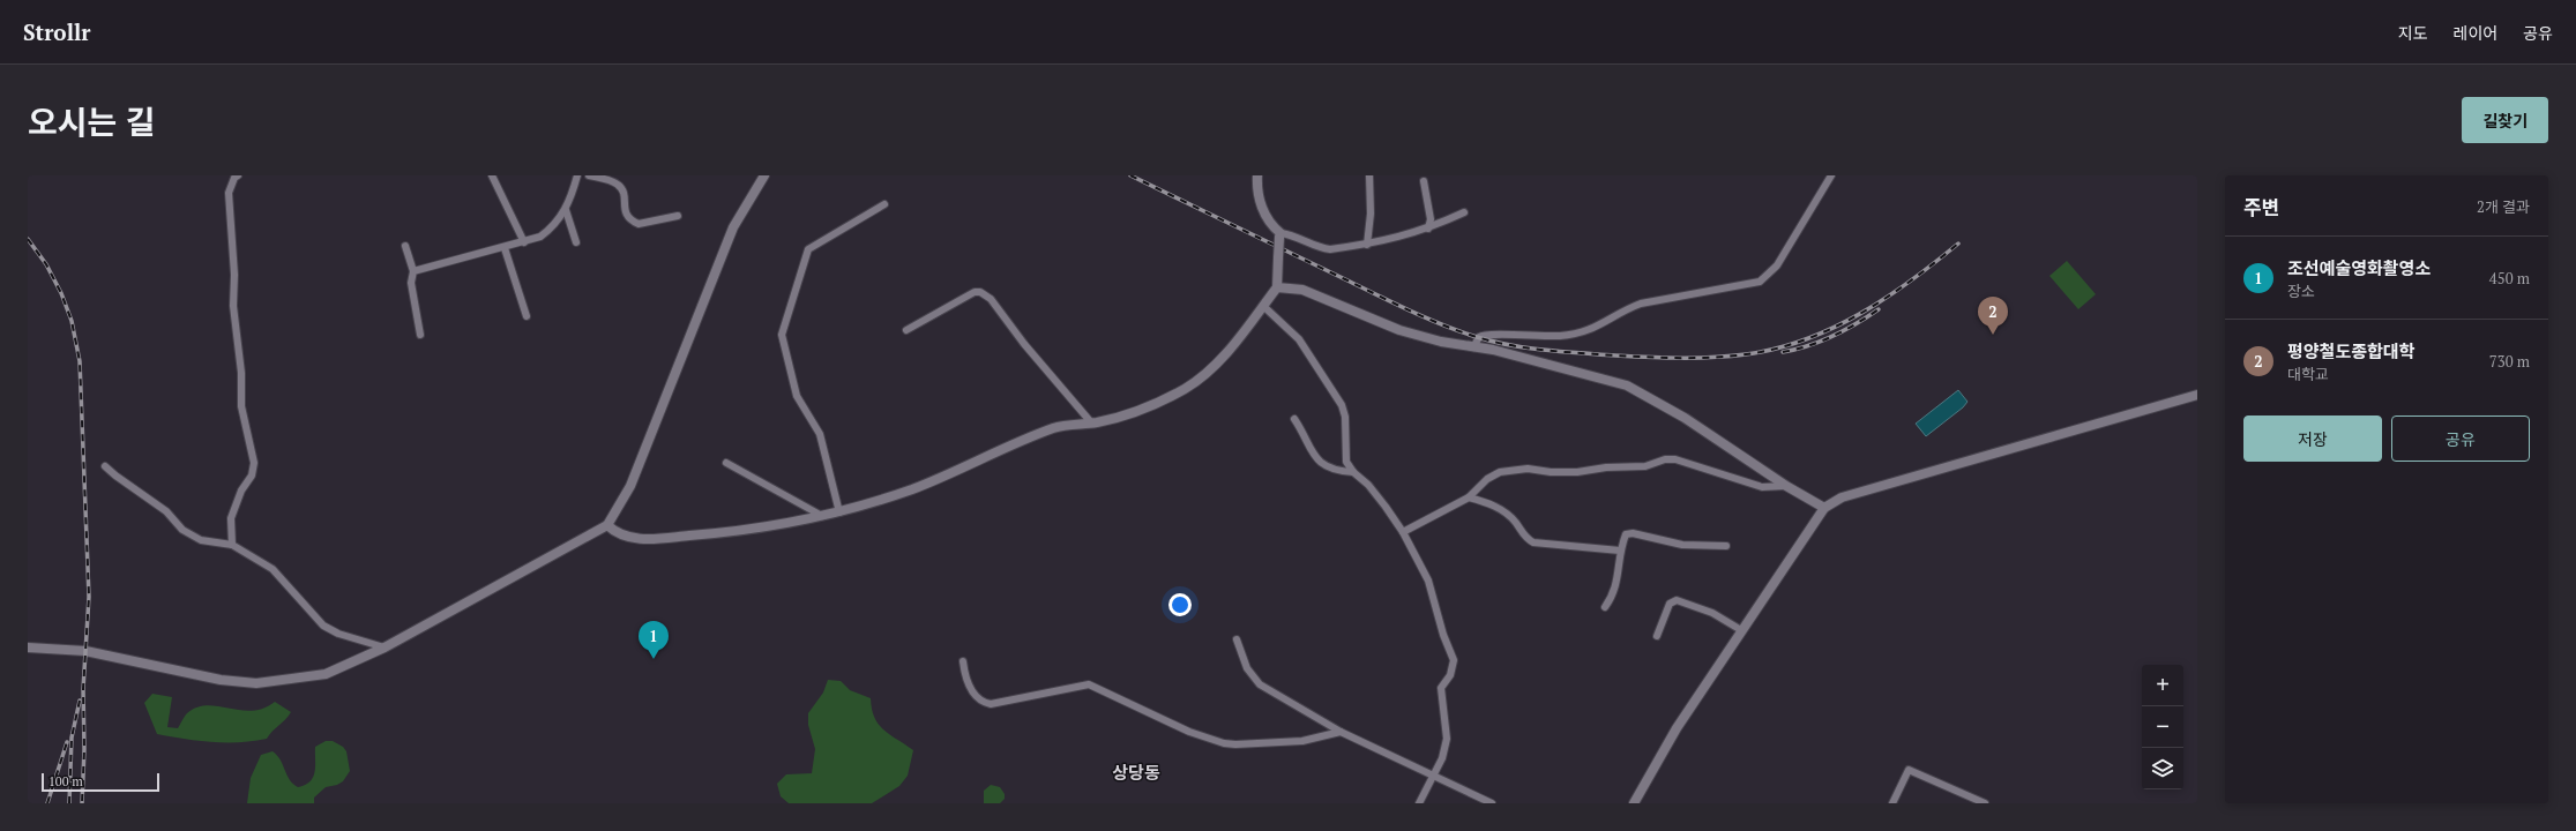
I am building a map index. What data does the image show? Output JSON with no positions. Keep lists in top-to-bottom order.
{
  "districts": ["상당동"],
  "scale_bar": "100 m",
  "page": {
    "header": "Strollr",
    "nav": ["지도", "레이어", "공유"],
    "title": "오시는 길",
    "buttons": [
      "길찾기",
      ["저장", "공유"]
    ],
    "heading": ["주변", "2개 결과"],
    "list": [
      {
        "mark": "1",
        "name": "조선예술영화촬영소",
        "note": "장소",
        "value": "450 m"
      },
      {
        "mark": "2",
        "name": "평양철도종합대학",
        "note": "대학교",
        "value": "730 m"
      }
    ],
    "pins": ["2", "1"],
    "map_buttons": ["+", "−"],
    "scale": "100 m"
  }
}
